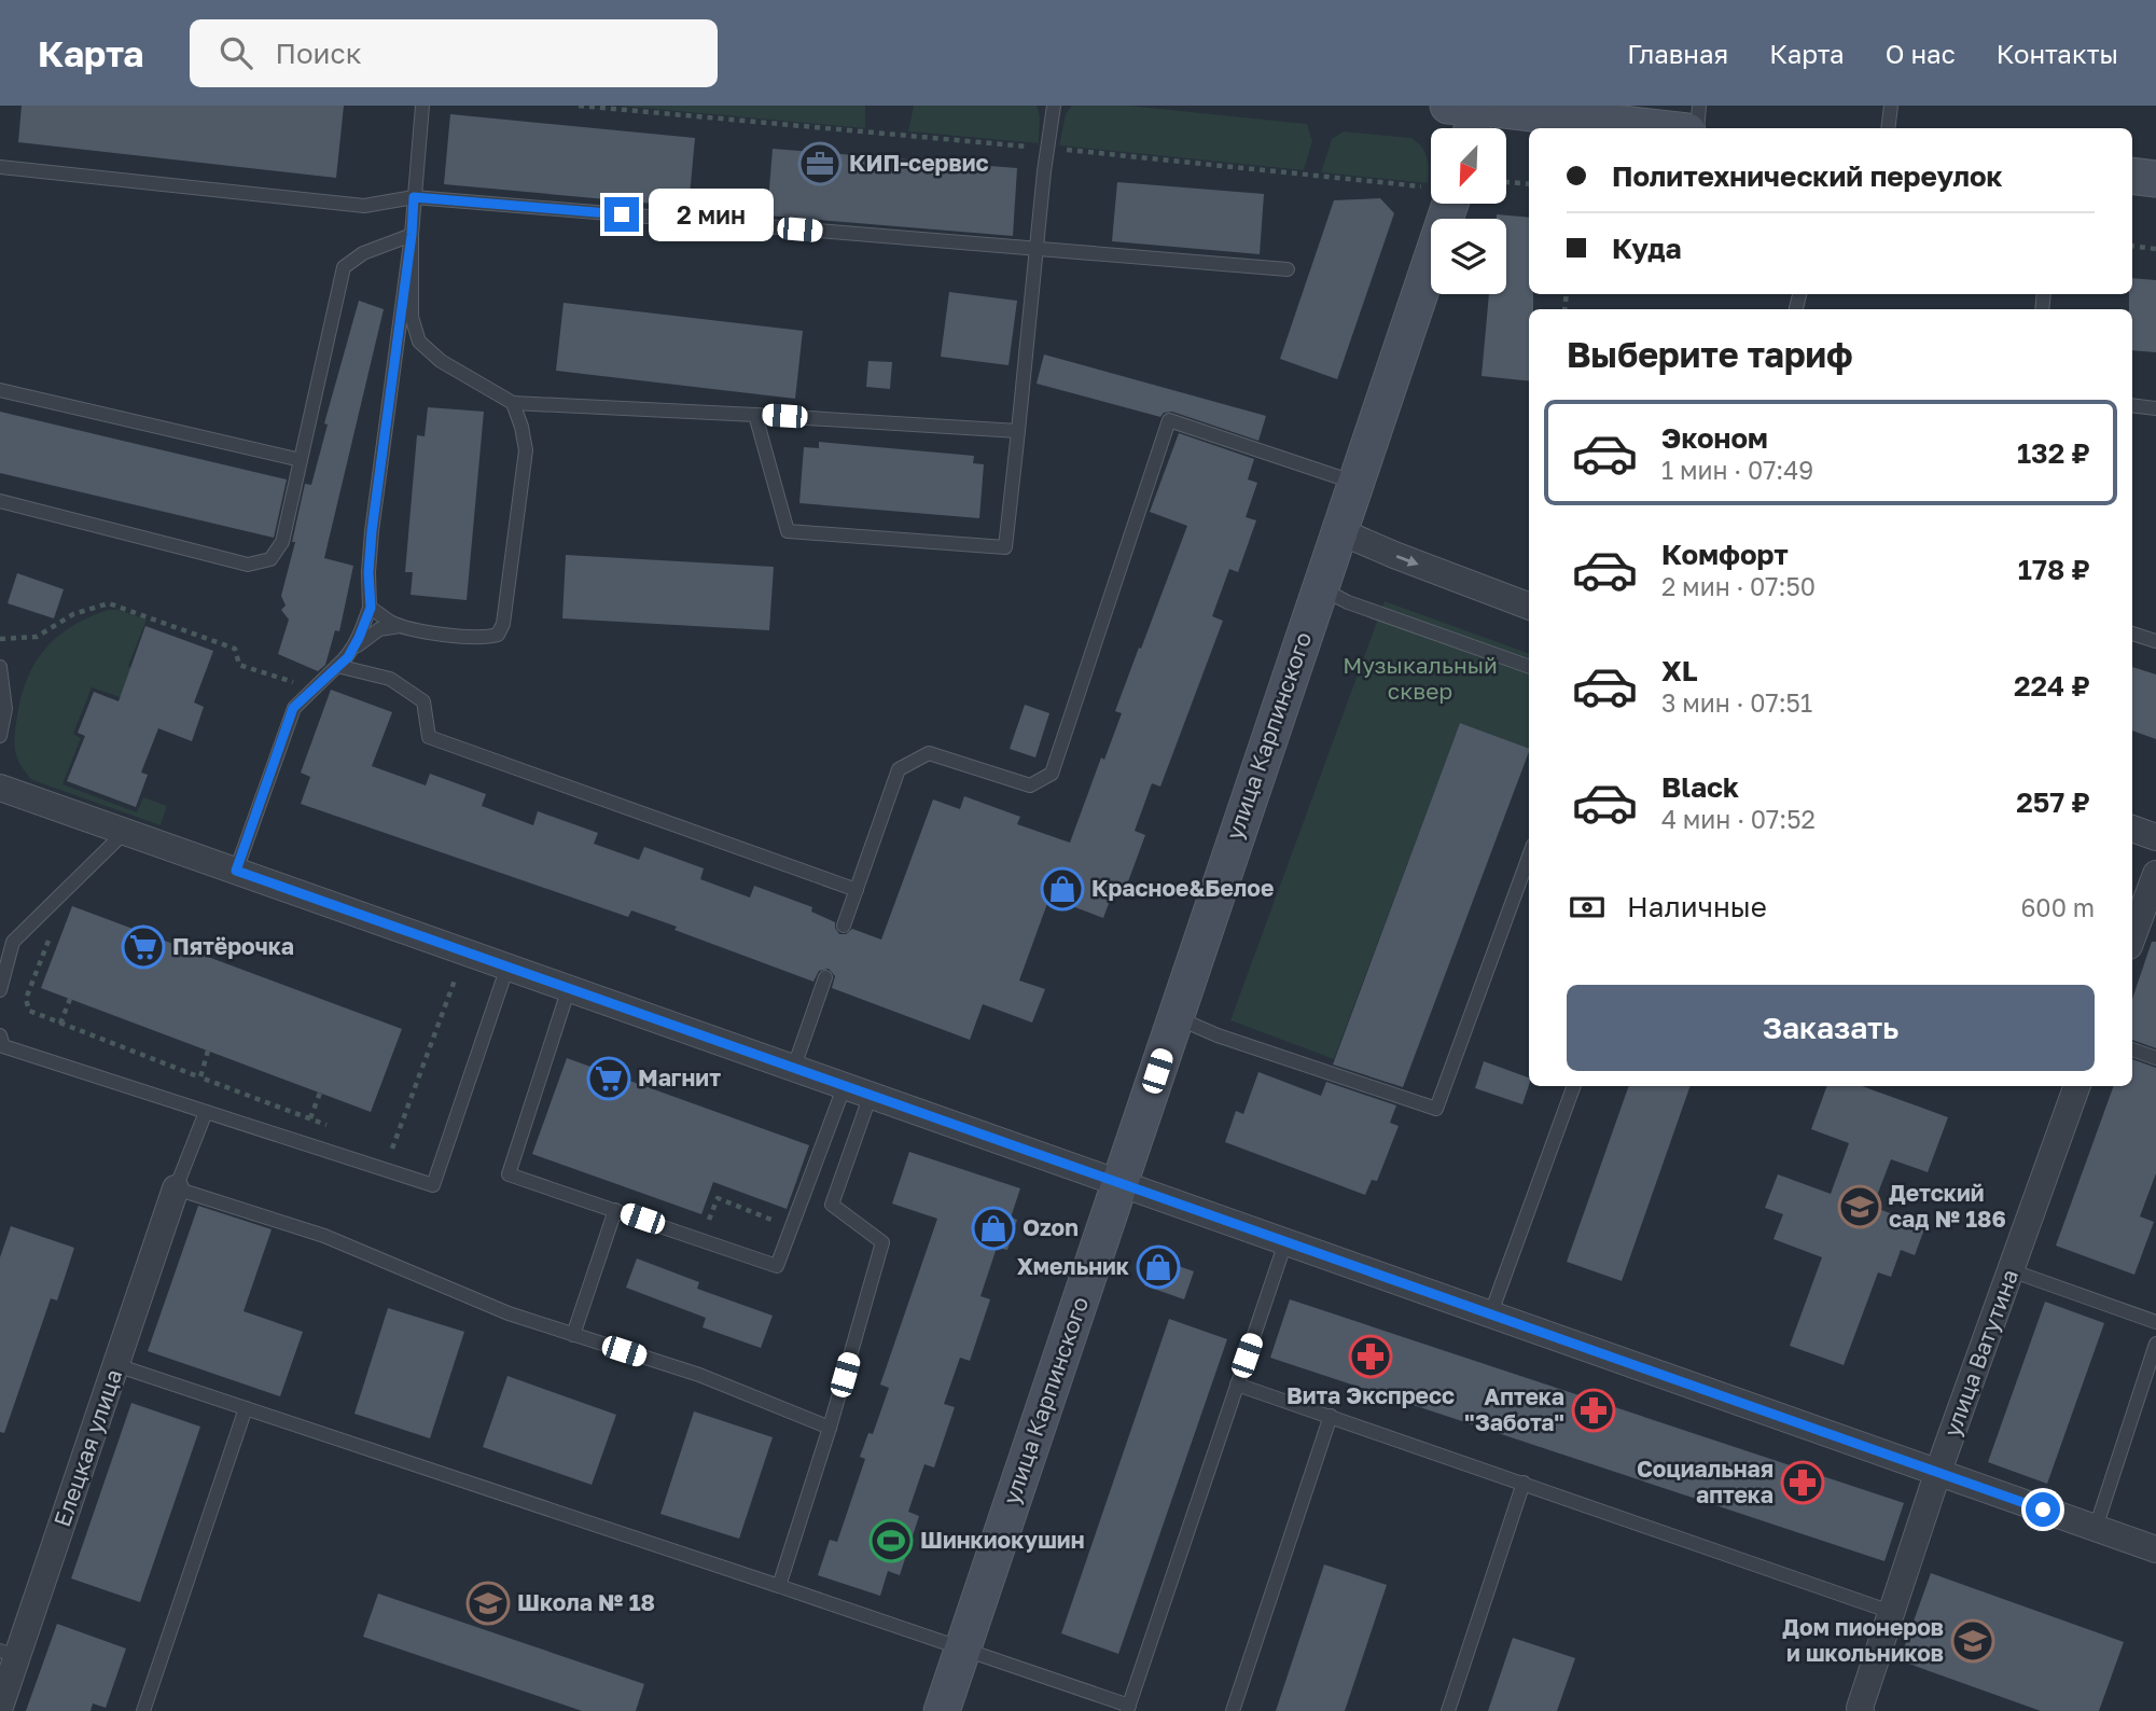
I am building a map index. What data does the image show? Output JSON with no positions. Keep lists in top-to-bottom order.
{
  "streets": {
    "street": ["улица Карпинского", "улица Ватутина", "Елецкая улица"]
  },
  "parks": ["Музыкальный сквер"],
  "places": {
    "office": ["КИП-сервис"],
    "shop": ["Красное&Белое", "Ozon", "Хмельник"],
    "supermarket": ["Пятёрочка", "Магнит"],
    "school or university": ["Детский сад № 186", "Школа № 18", "Дом пионеров и школьников"],
    "pharmacy": ["Вита Экспресс", "Аптека \"Забота\"", "Социальная аптека"],
    "sports": ["Шинкиокушин"]
  },
  "north": "bottom left",
  "page": {
    "header": "Карта",
    "search": "Поиск",
    "nav": [
      "Главная",
      "Карта",
      "О нас",
      "Контакты"
    ],
    "banner": ["Политехнический переулок", "Куда"],
    "bubble": "2 мин",
    "heading": "Выберите тариф",
    "list": [
      {
        "name": "Эконом",
        "note": "1 мин · 07:49",
        "value": "132 ₽"
      },
      {
        "name": "Комфорт",
        "note": "2 мин · 07:50",
        "value": "178 ₽"
      },
      {
        "name": "XL",
        "note": "3 мин · 07:51",
        "value": "224 ₽"
      },
      {
        "name": "Black",
        "note": "4 мин · 07:52",
        "value": "257 ₽"
      }
    ],
    "pay": ["Наличные", "600 m"],
    "buttons": "Заказать"
  }
}
